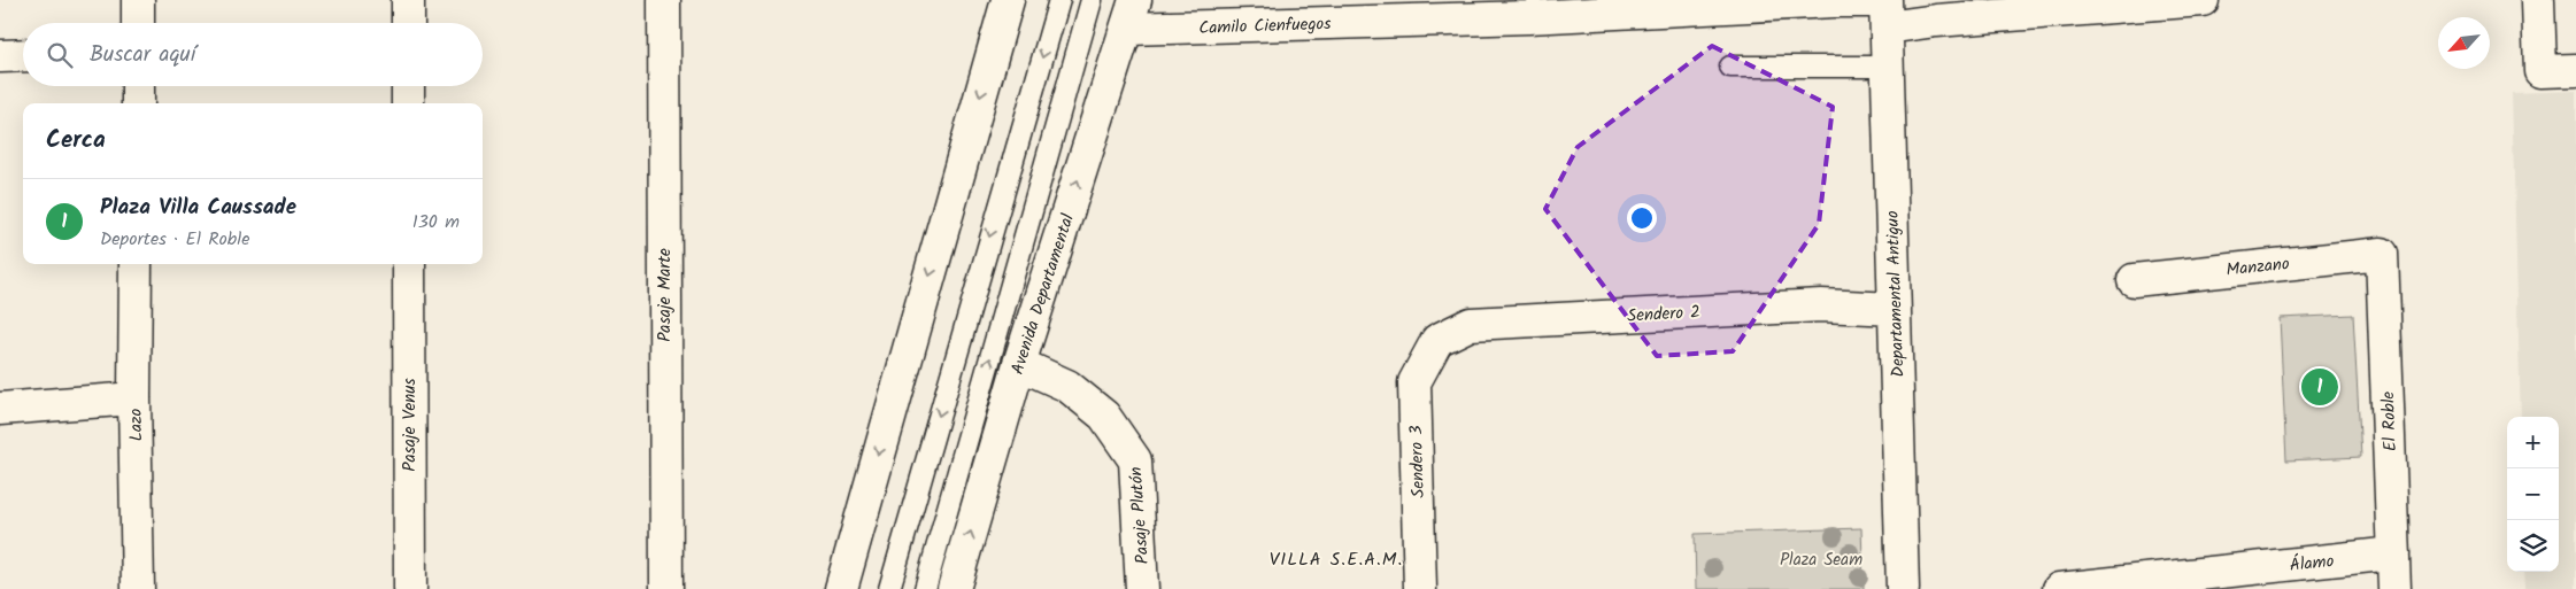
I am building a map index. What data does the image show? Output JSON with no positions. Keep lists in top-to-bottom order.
{
  "streets": {
    "street": [
      "Camilo Cienfuegos",
      "Manzano",
      "Avenida Departamental",
      "Departamental Antiguo",
      "Pasaje Marte",
      "Sendero 2",
      "El Roble",
      "Lazo",
      "Pasaje Venus",
      "Sendero 3",
      "Pasaje Plutón",
      "Álamo"
    ]
  },
  "crossings": [
    ["Camilo Cienfuegos", "Avenida Departamental"],
    ["Camilo Cienfuegos", "Departamental Antiguo"],
    ["Manzano", "El Roble"],
    ["Avenida Departamental", "Pasaje Plutón"],
    ["Departamental Antiguo", "Sendero 2"],
    ["Sendero 2", "Sendero 3"],
    ["El Roble", "Álamo"]
  ],
  "districts": ["VILLA S.E.A.M."],
  "parks": ["Plaza Seam"],
  "north": "bottom left",
  "page": {
    "search": "Buscar aquí",
    "heading": "Cerca",
    "list": [
      {
        "mark": "1",
        "name": "Plaza Villa Caussade",
        "note": "Deportes · El Roble",
        "value": "130 m"
      }
    ],
    "pins": "1",
    "map_buttons": ["+", "−"]
  }
}
